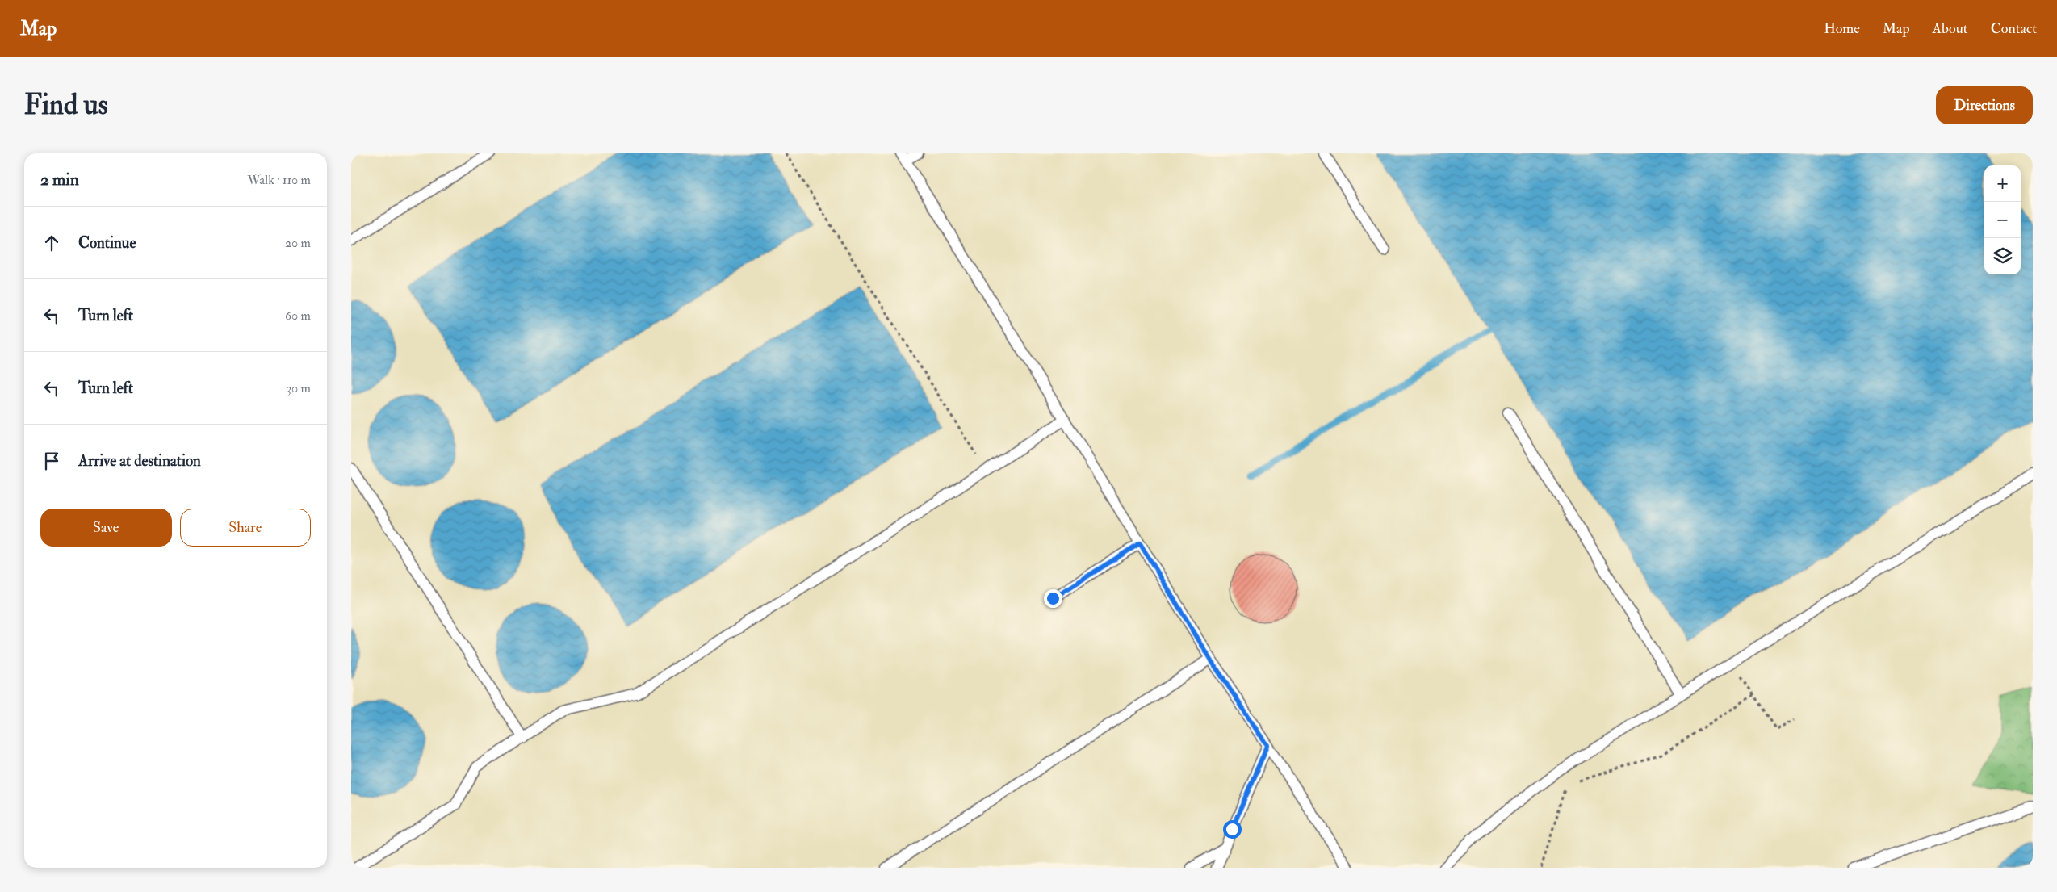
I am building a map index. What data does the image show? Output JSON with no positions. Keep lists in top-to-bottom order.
{
  "page": {
    "header": "Map",
    "nav": [
      "Home",
      "Map",
      "About",
      "Contact"
    ],
    "buttons": [
      "Directions",
      ["Save", "Share"]
    ],
    "title": "Find us",
    "heading": ["2 min", "Walk · 110 m"],
    "map_buttons": ["+", "−"],
    "list": [
      ["Continue", "20 m"],
      ["Turn left", "60 m"],
      ["Turn left", "30 m"],
      "Arrive at destination"
    ]
  }
}
